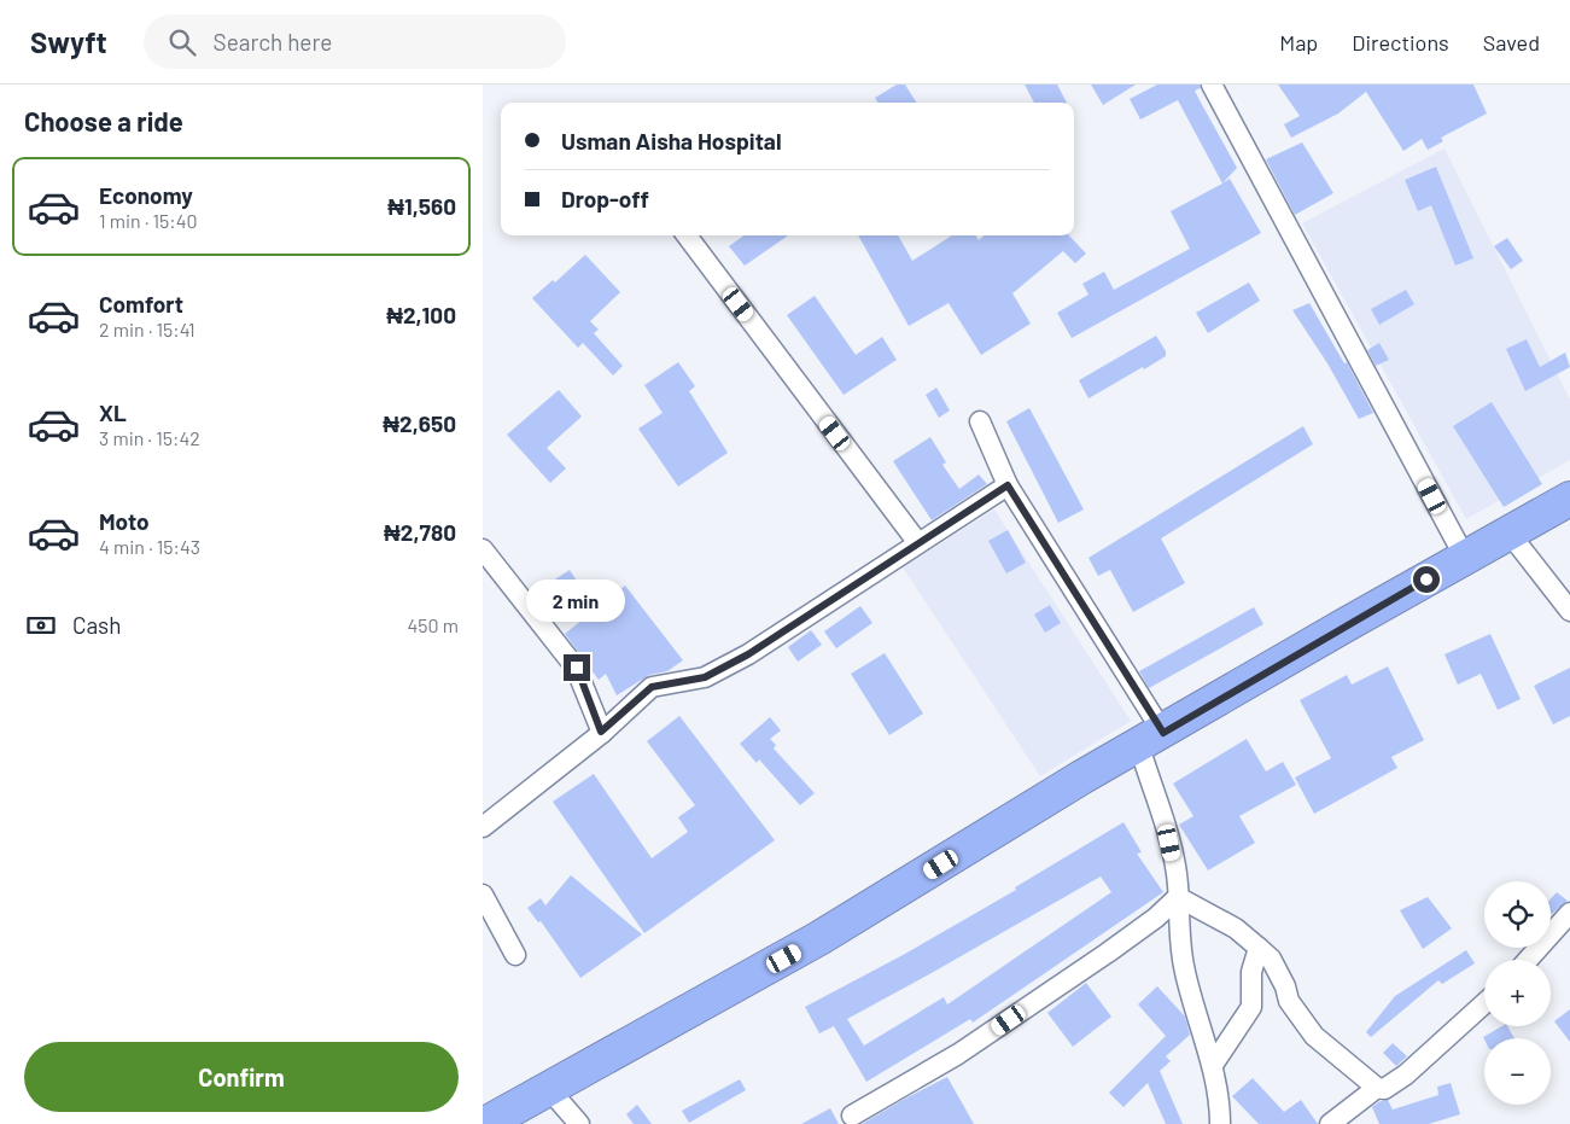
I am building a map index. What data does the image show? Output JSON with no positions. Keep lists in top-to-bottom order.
{
  "page": {
    "header": "Swyft",
    "search": "Search here",
    "nav": ["Map", "Directions", "Saved"],
    "heading": "Choose a ride",
    "banner": ["Usman Aisha Hospital", "Drop-off"],
    "list": [
      {
        "name": "Economy",
        "note": "1 min · 15:40",
        "value": "₦1,560"
      },
      {
        "name": "Comfort",
        "note": "2 min · 15:41",
        "value": "₦2,100"
      },
      {
        "name": "XL",
        "note": "3 min · 15:42",
        "value": "₦2,650"
      },
      {
        "name": "Moto",
        "note": "4 min · 15:43",
        "value": "₦2,780"
      }
    ],
    "bubble": "2 min",
    "pay": ["Cash", "450 m"],
    "map_buttons": ["+", "−"],
    "buttons": "Confirm"
  }
}
